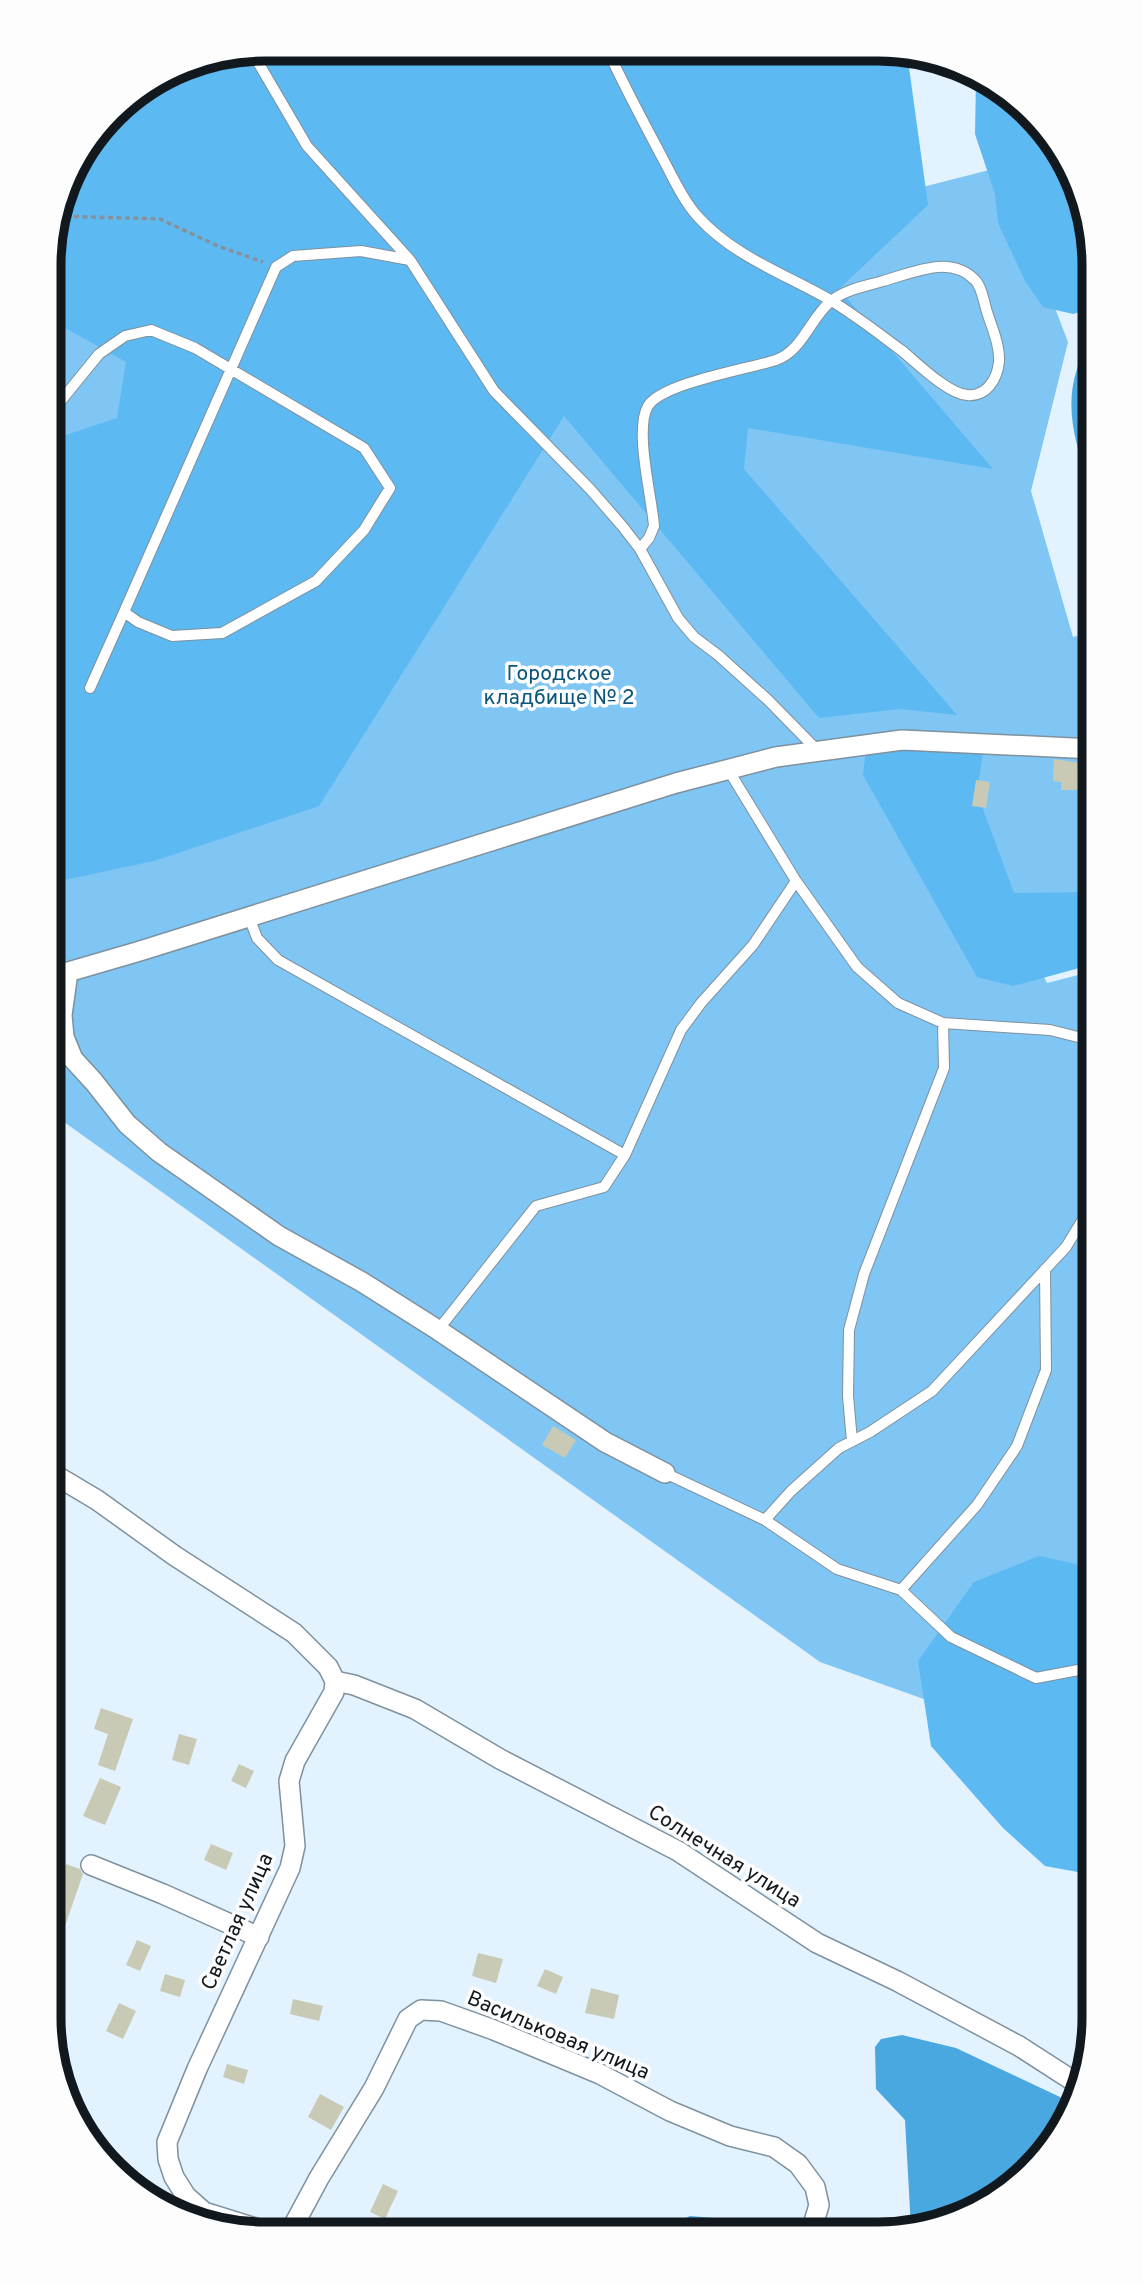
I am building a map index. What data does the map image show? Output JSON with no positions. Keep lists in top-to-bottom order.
{
  "streets": {
    "street": ["Солнечная улица", "Светлая улица", "Васильковая улица"]
  },
  "crossings": [
    ["Солнечная улица", "Светлая улица"]
  ],
  "parks": ["Городское кладбище № 2"]
}
